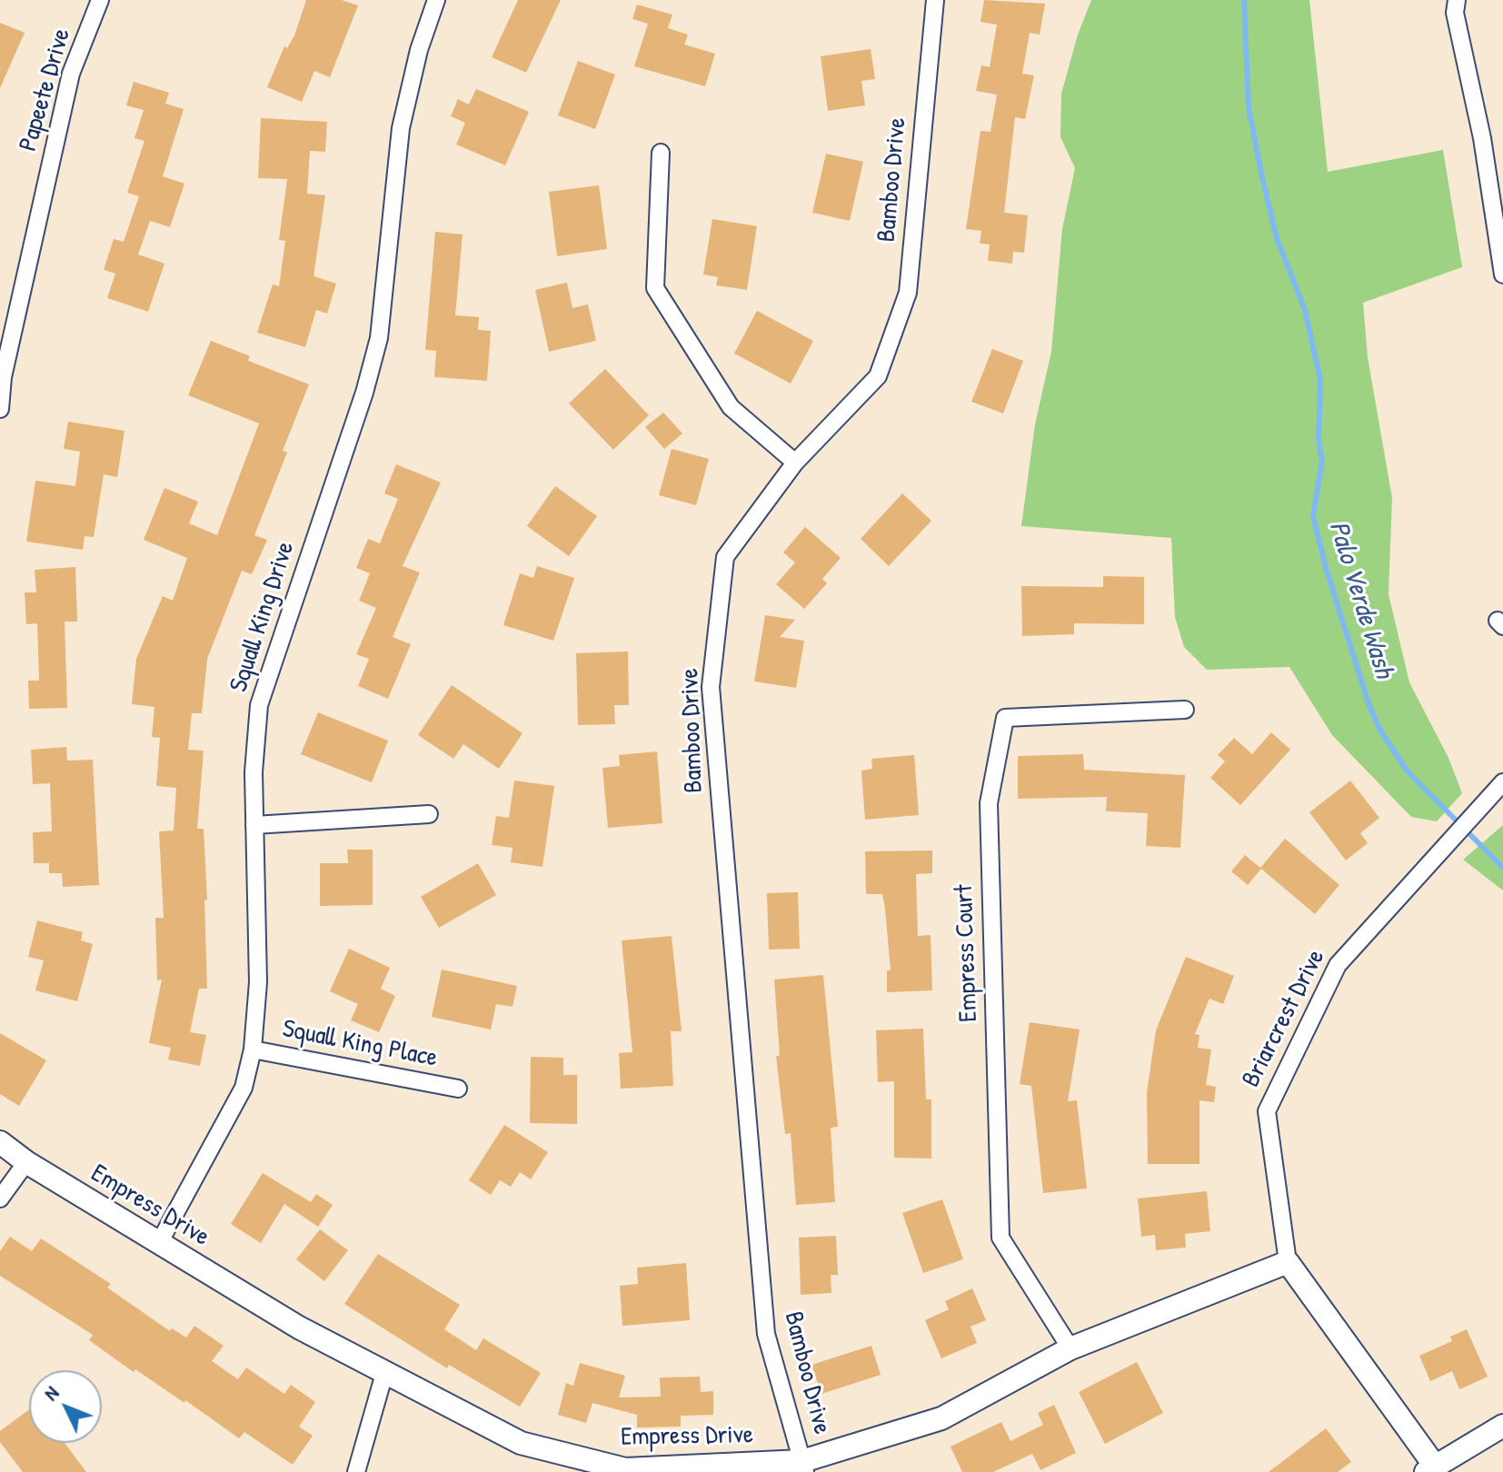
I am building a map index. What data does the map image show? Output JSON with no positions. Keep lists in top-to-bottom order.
{
  "streets": {
    "street": [
      "Papeete Drive",
      "Bamboo Drive",
      "Squall King Drive",
      "Empress Court",
      "Briarcrest Drive",
      "Squall King Place",
      "Empress Drive"
    ]
  },
  "crossings": [
    ["Bamboo Drive", "Empress Drive"],
    ["Squall King Drive", "Squall King Place"],
    ["Squall King Drive", "Empress Drive"],
    ["Empress Court", "Empress Drive"],
    ["Briarcrest Drive", "Empress Drive"]
  ],
  "water": ["Palo Verde Wash"],
  "north": "top left"
}
